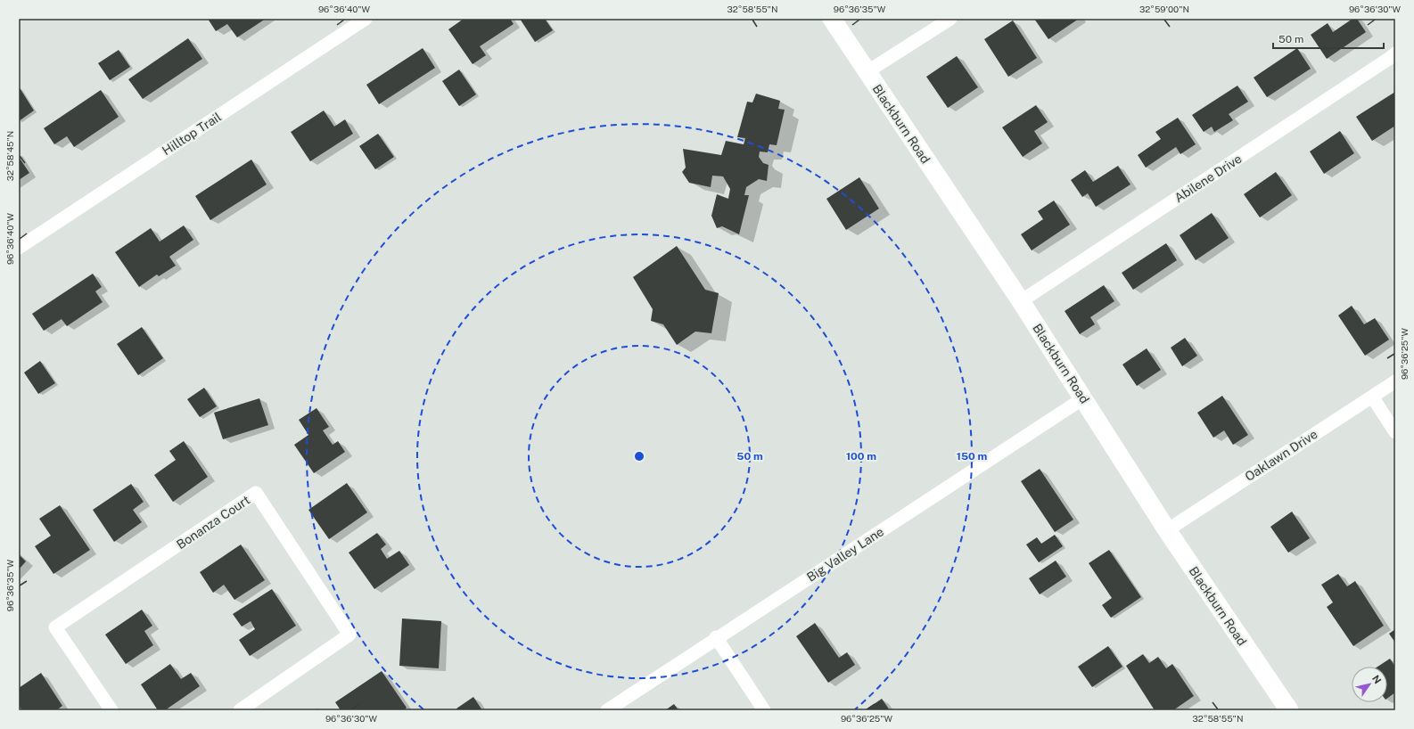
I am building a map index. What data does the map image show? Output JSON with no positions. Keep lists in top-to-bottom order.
{
  "streets": {
    "main road": ["Blackburn Road"],
    "street": [
      "Hilltop Trail",
      "Abilene Drive",
      "Oaklawn Drive",
      "Bonanza Court",
      "Big Valley Lane"
    ]
  },
  "crossings": [
    ["Blackburn Road", "Abilene Drive"],
    ["Blackburn Road", "Oaklawn Drive"],
    ["Blackburn Road", "Big Valley Lane"]
  ],
  "scale_bar": "50 m",
  "north": "top right",
  "coordinates": [
    "96°36'40\"W",
    "32°58'55\"N",
    "96°36'35\"W",
    "32°59'00\"N",
    "96°36'30\"W",
    "32°58'45\"N",
    "96°36'25\"W"
  ],
  "rings": ["50 m", "100 m", "150 m"]
}
